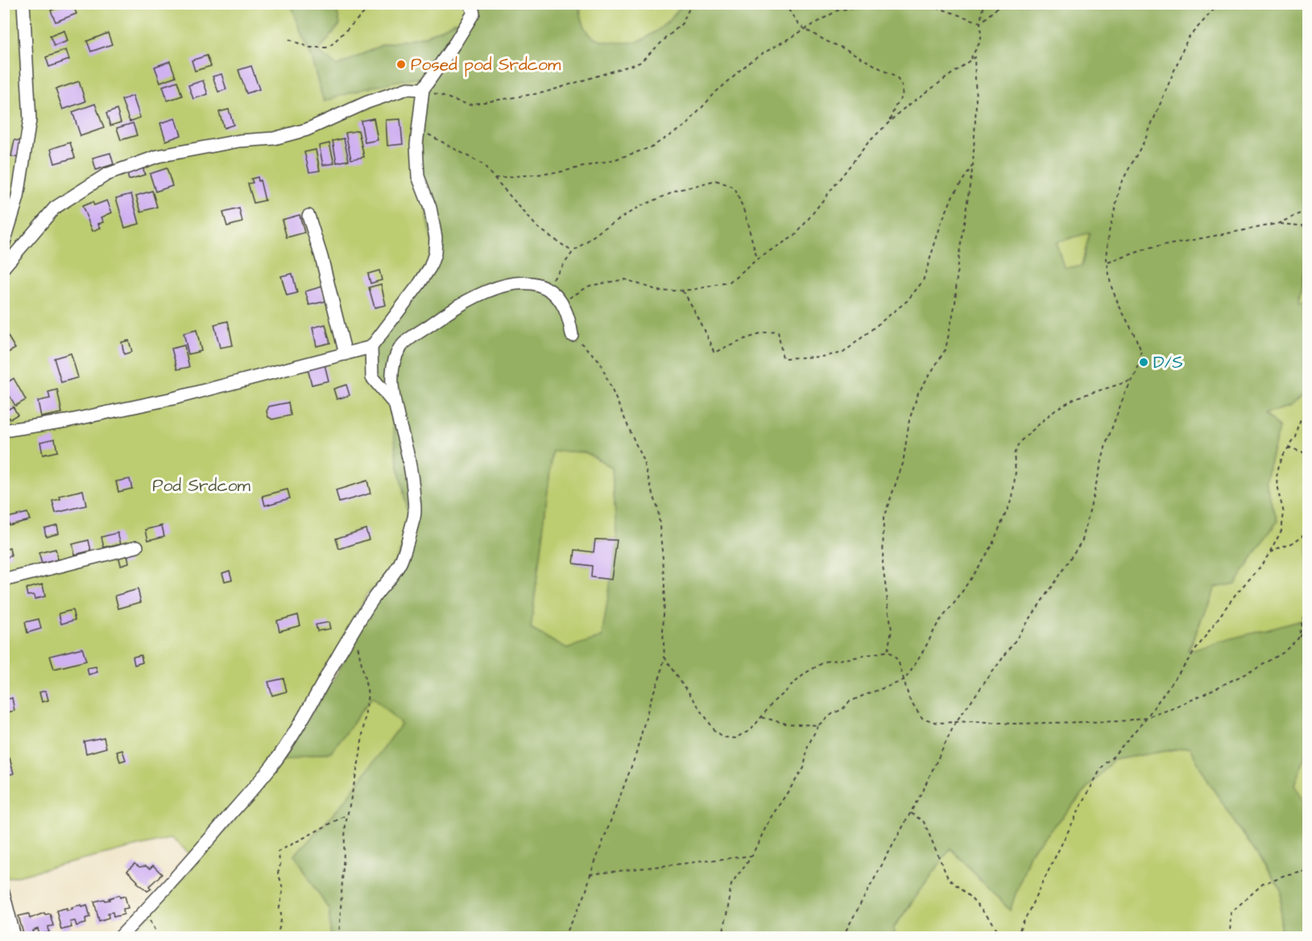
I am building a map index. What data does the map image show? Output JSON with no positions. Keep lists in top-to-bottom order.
{
  "parks": ["Pod Srdcom"],
  "places": ["Posed pod Srdcom", "D/S"]
}
